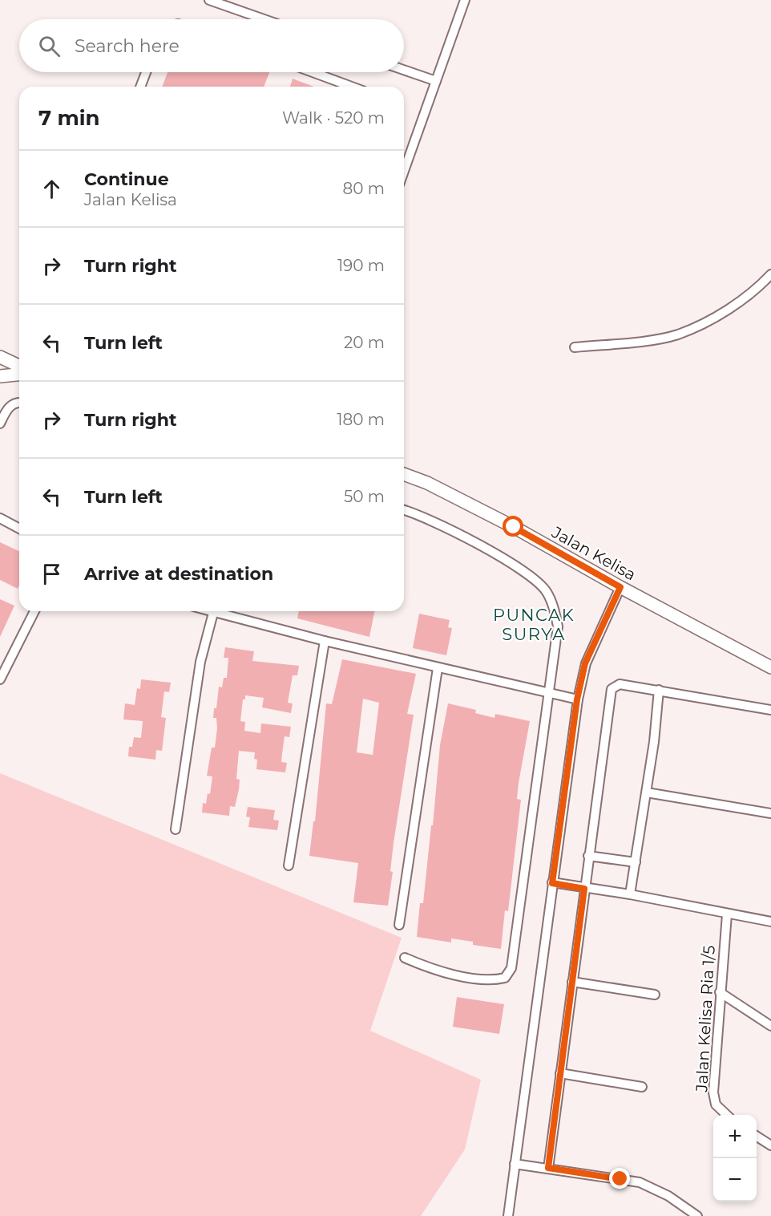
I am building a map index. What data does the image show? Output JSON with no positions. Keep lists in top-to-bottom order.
{
  "streets": {
    "main road": ["Jalan Kelisa"],
    "street": ["Jalan Kelisa Ria 1/5"]
  },
  "districts": ["PUNCAK SURYA"],
  "page": {
    "search": "Search here",
    "heading": ["7 min", "Walk · 520 m"],
    "list": [
      ["Continue", "Jalan Kelisa", "80 m"],
      ["Turn right", "190 m"],
      ["Turn left", "20 m"],
      ["Turn right", "180 m"],
      ["Turn left", "50 m"],
      "Arrive at destination"
    ],
    "map_buttons": ["+", "−"]
  }
}
